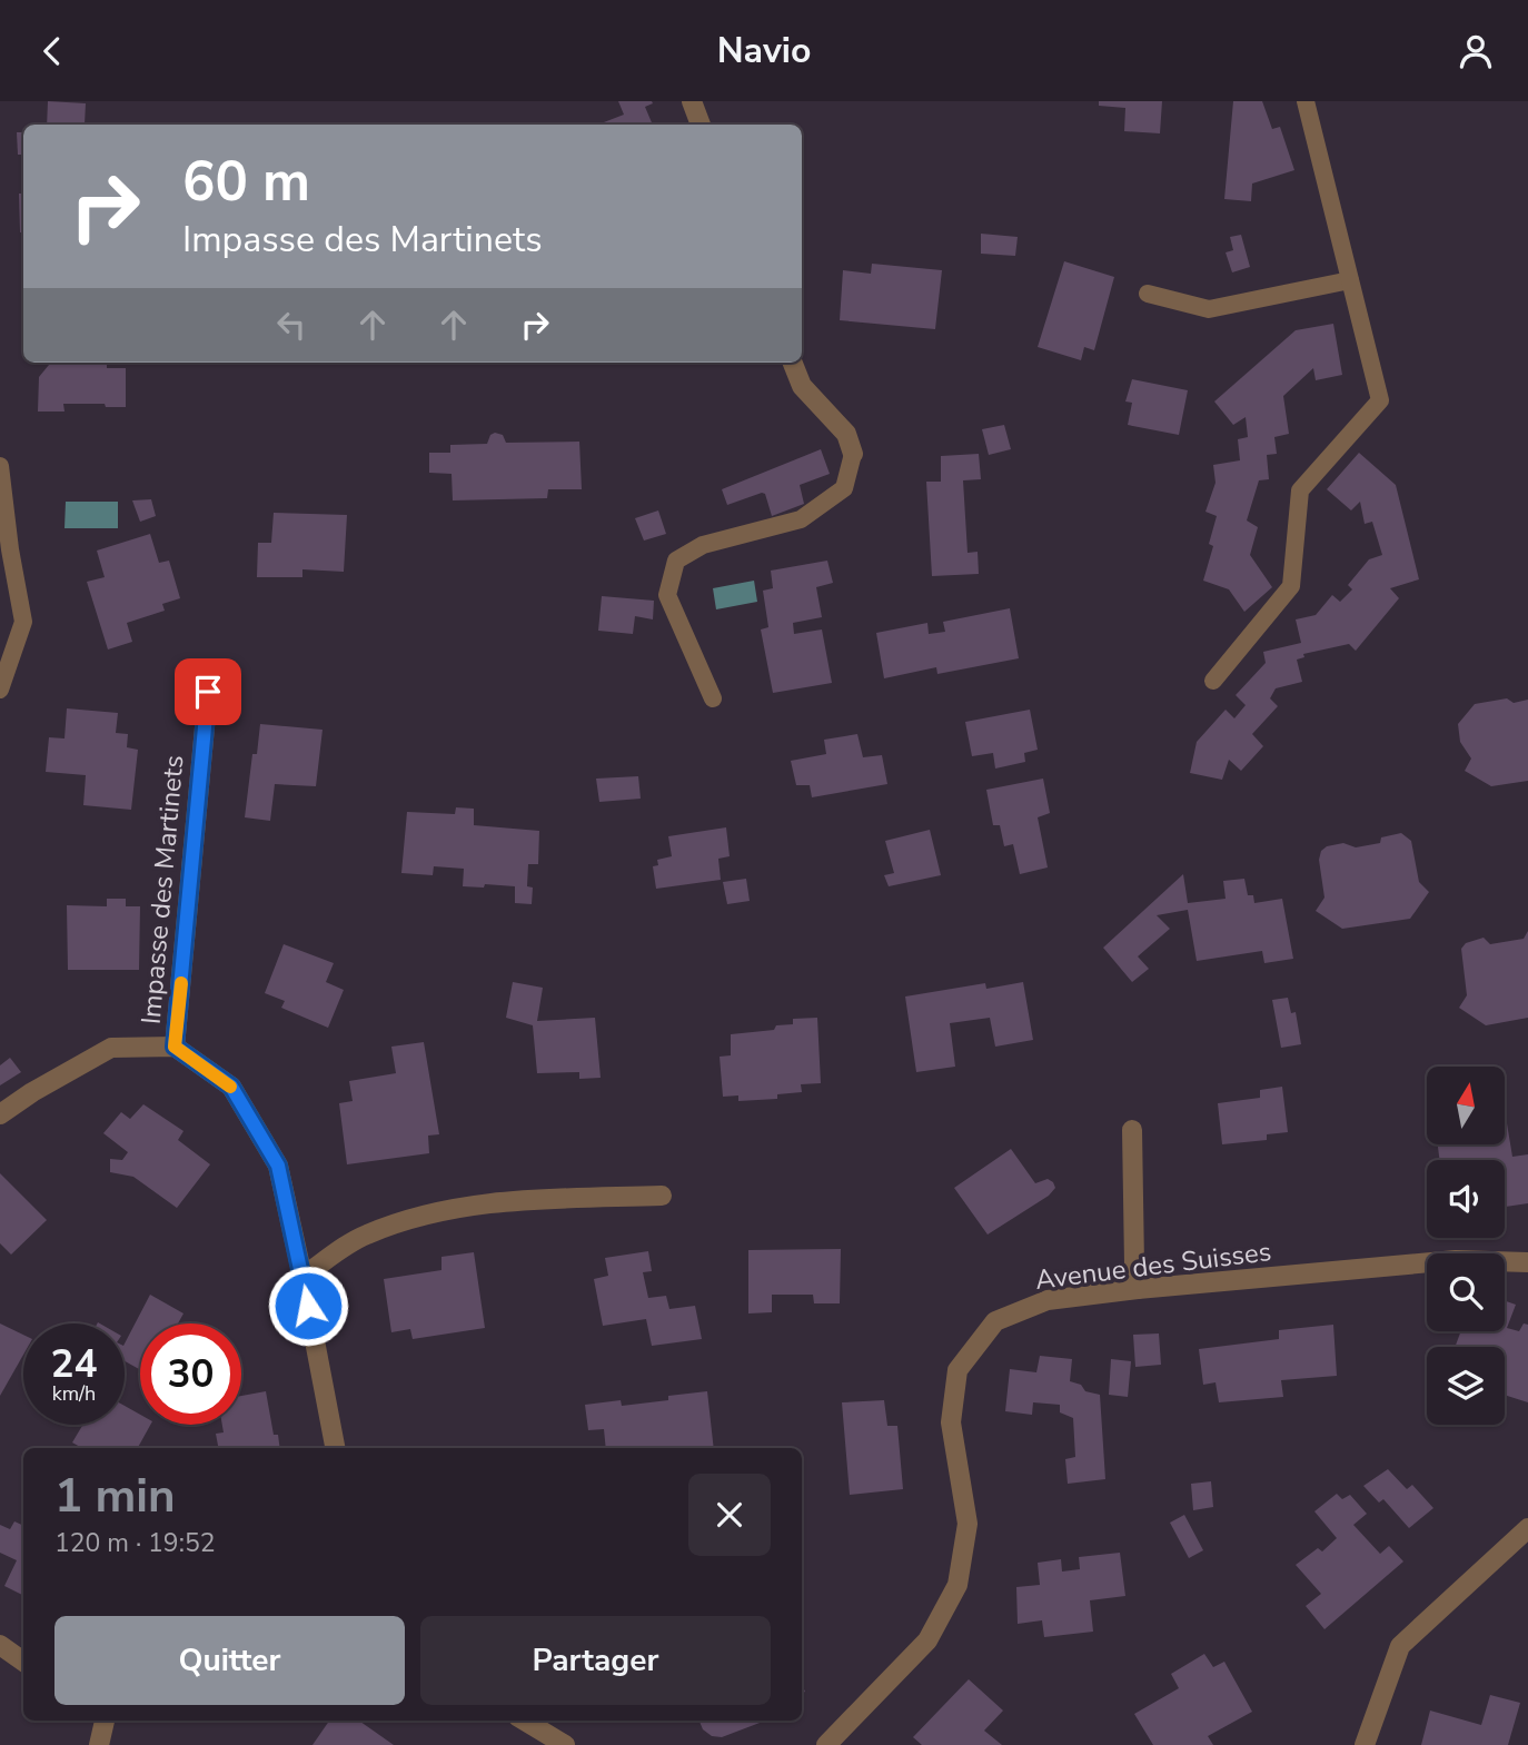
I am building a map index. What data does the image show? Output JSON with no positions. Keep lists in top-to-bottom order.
{
  "streets": {
    "street": ["Impasse des Martinets", "Avenue des Suisses"]
  },
  "north": "top",
  "page": {
    "header": "Navio",
    "turn": ["60 m", "Impasse des Martinets"],
    "speed": "24 km/h",
    "limit": "30",
    "heading": ["1 min", "120 m · 19:52"],
    "buttons": ["Quitter", "Partager"]
  }
}
